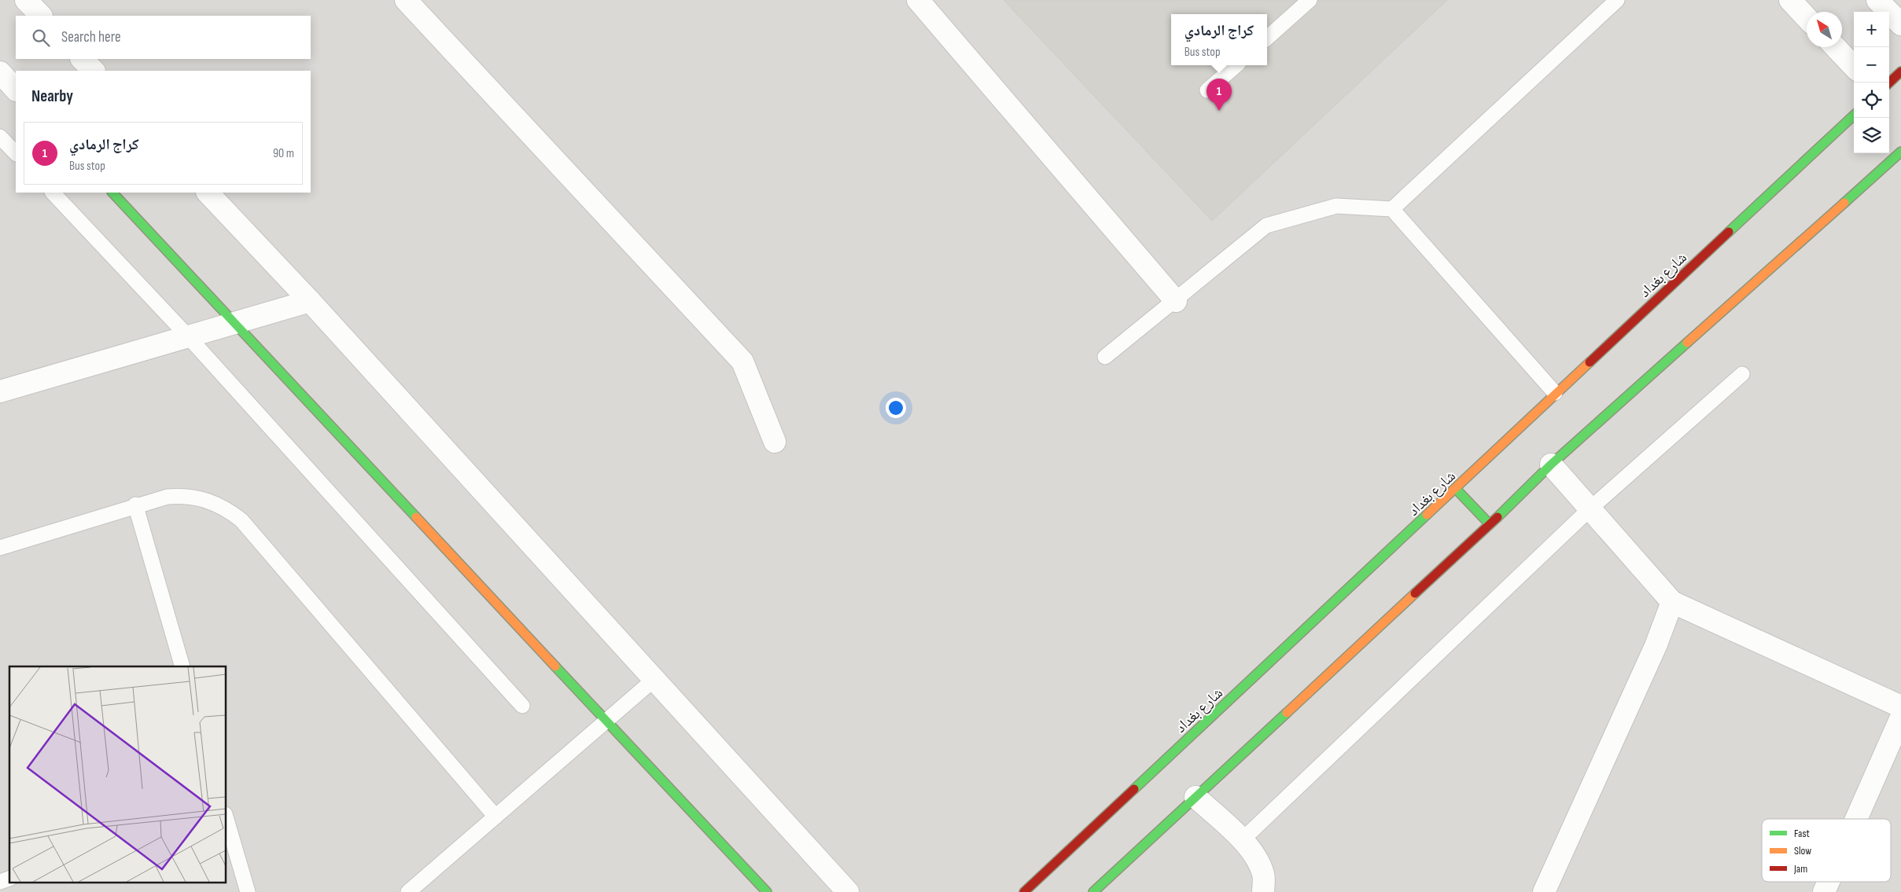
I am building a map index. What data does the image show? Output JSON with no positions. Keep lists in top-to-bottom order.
{
  "streets": {
    "main road": ["شارع بغداد"]
  },
  "legend": ["Fast", "Slow", "Jam"],
  "north": "top left",
  "page": {
    "map_buttons": ["+", "−"],
    "popup": ["كراج الرمادي", "Bus stop"],
    "search": "Search here",
    "heading": "Nearby",
    "pins": "1",
    "list": [
      {
        "mark": "1",
        "name": "كراج الرمادي",
        "note": "Bus stop",
        "value": "90 m"
      }
    ]
  }
}
